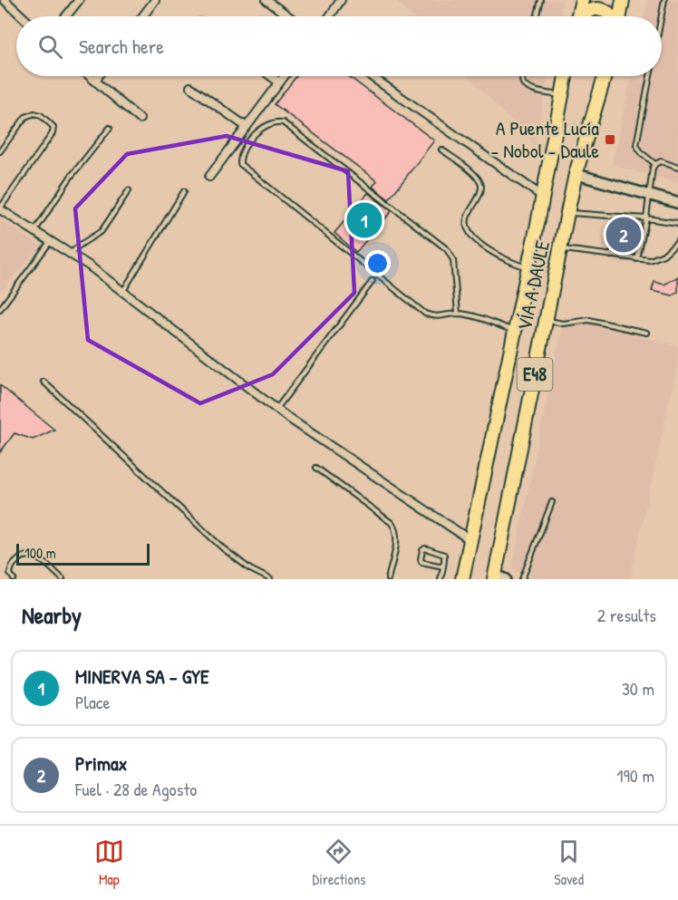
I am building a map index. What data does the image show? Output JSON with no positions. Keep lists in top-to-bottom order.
{
  "streets": {
    "highway": ["VÍA A DAULE", "E48"]
  },
  "places": {
    "transit": ["A Puente Lucía - Nobol - Daule"]
  },
  "scale_bar": "100 m",
  "page": {
    "search": "Search here",
    "pins": ["1", "2"],
    "scale": "100 m",
    "heading": ["Nearby", "2 results"],
    "list": [
      {
        "mark": "1",
        "name": "MINERVA SA - GYE",
        "note": "Place",
        "value": "30 m"
      },
      {
        "mark": "2",
        "name": "Primax",
        "note": "Fuel · 28 de Agosto",
        "value": "190 m"
      }
    ],
    "nav": ["Map", "Directions", "Saved"]
  }
}
